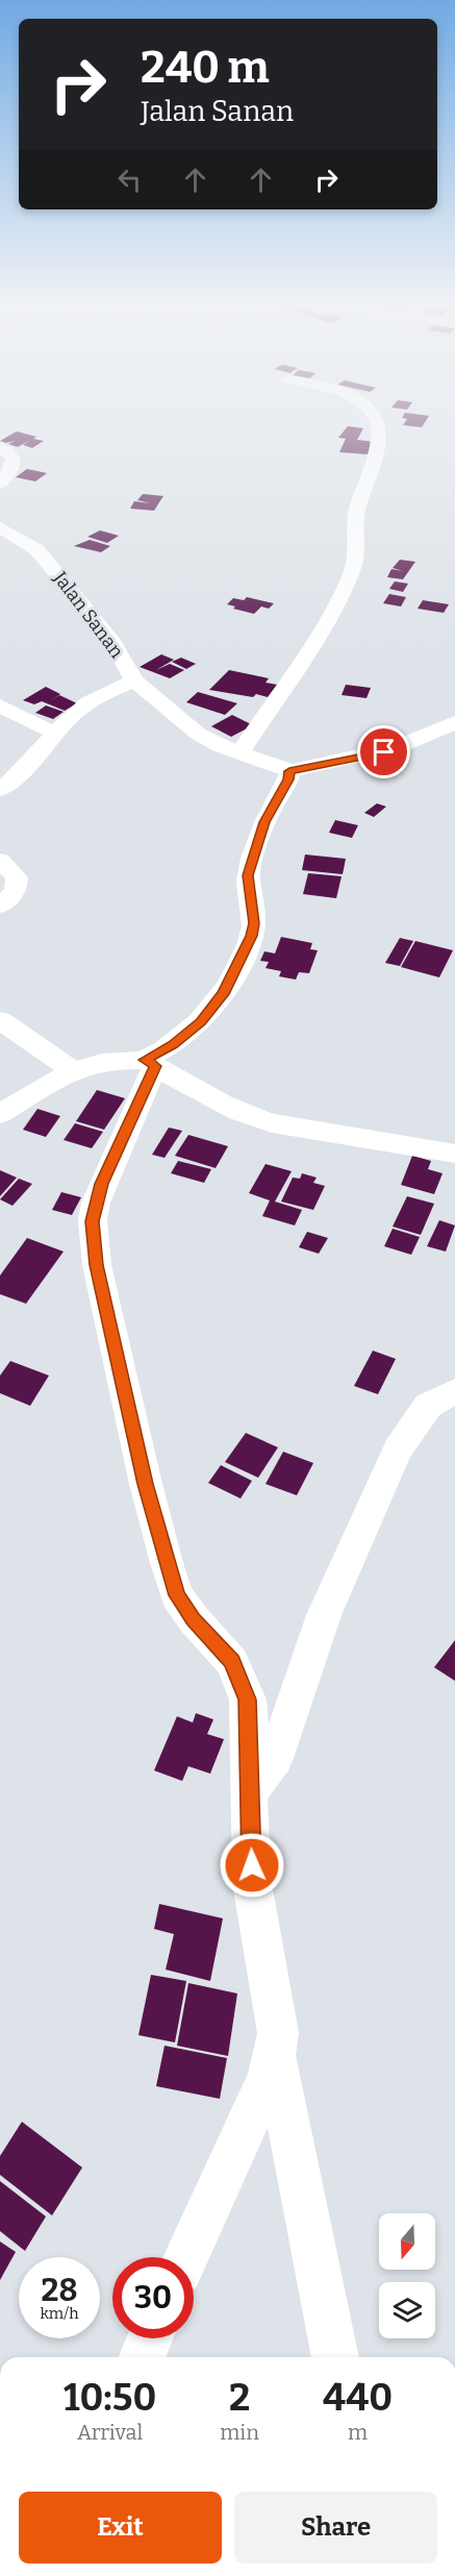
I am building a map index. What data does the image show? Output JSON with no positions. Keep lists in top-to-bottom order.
{
  "streets": {
    "street": ["Jalan Sanan"]
  },
  "north": "bottom",
  "page": {
    "turn": ["240 m", "Jalan Sanan"],
    "speed": "28 km/h",
    "limit": "30",
    "eta": [
      "10:50",
      "Arrival",
      "2",
      "min",
      "440",
      "m"
    ],
    "buttons": ["Exit", "Share"]
  }
}
